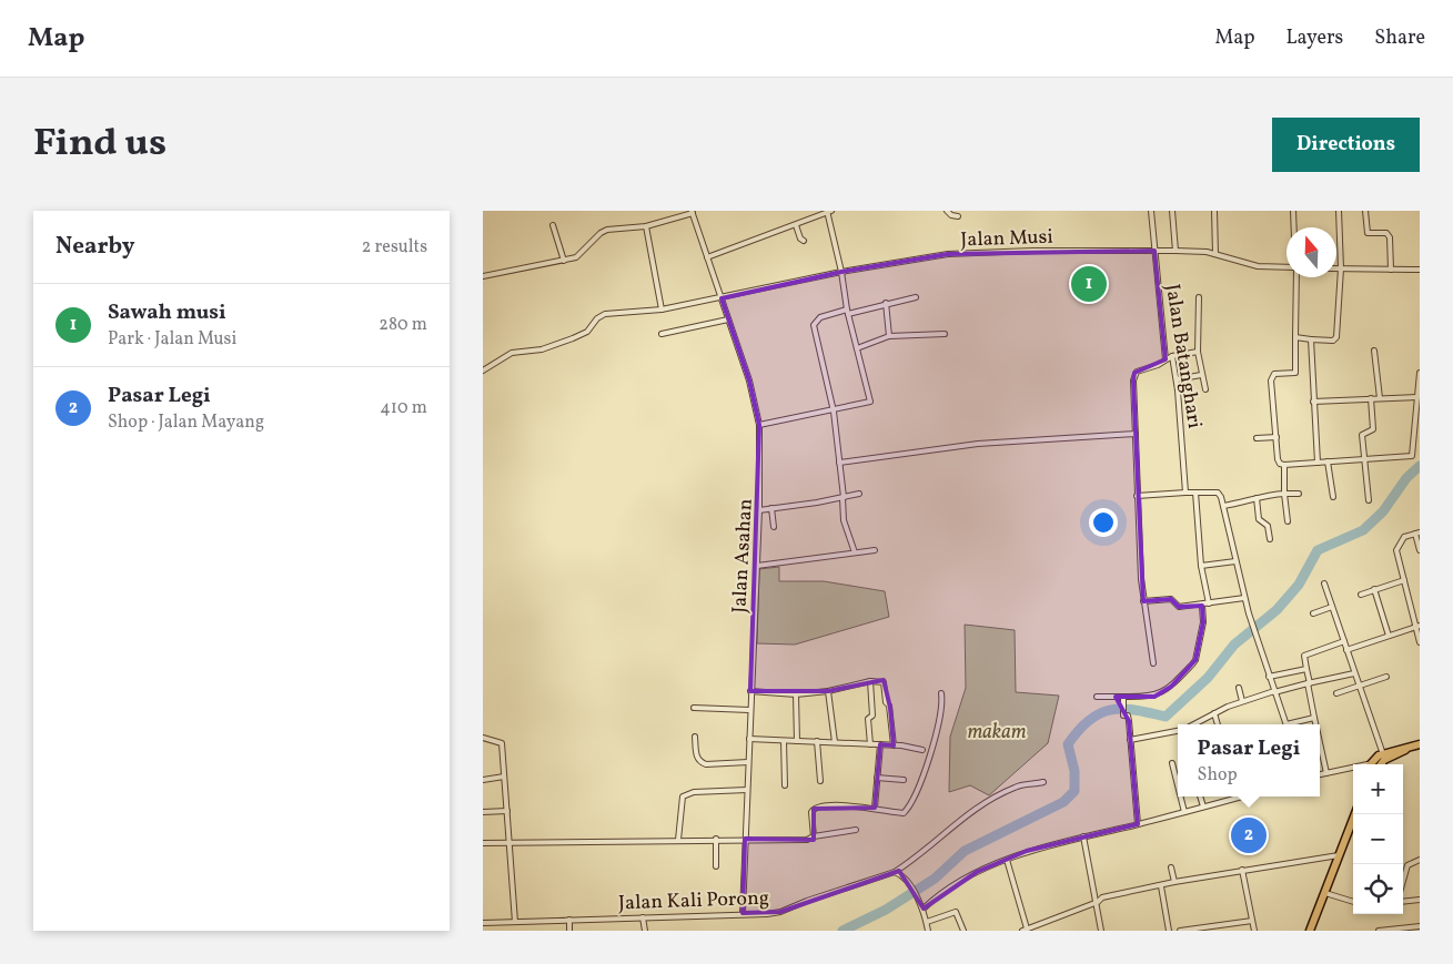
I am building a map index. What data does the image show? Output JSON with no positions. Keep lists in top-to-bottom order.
{
  "streets": {
    "street": [
      "Jalan Musi",
      "Jalan Batanghari",
      "Jalan Asahan",
      "Jalan Kali Porong"
    ]
  },
  "crossings": [
    ["Jalan Musi", "Jalan Batanghari"],
    ["Jalan Musi", "Jalan Asahan"],
    ["Jalan Asahan", "Jalan Kali Porong"]
  ],
  "parks": ["makam"],
  "north": "top",
  "page": {
    "header": "Map",
    "nav": ["Map", "Layers", "Share"],
    "title": "Find us",
    "buttons": "Directions",
    "heading": ["Nearby", "2 results"],
    "pins": ["1", "2"],
    "list": [
      {
        "mark": "1",
        "name": "Sawah musi",
        "note": "Park · Jalan Musi",
        "value": "280 m"
      },
      {
        "mark": "2",
        "name": "Pasar Legi",
        "note": "Shop · Jalan Mayang",
        "value": "410 m"
      }
    ],
    "popup": ["Pasar Legi", "Shop"],
    "map_buttons": ["+", "−"]
  }
}
